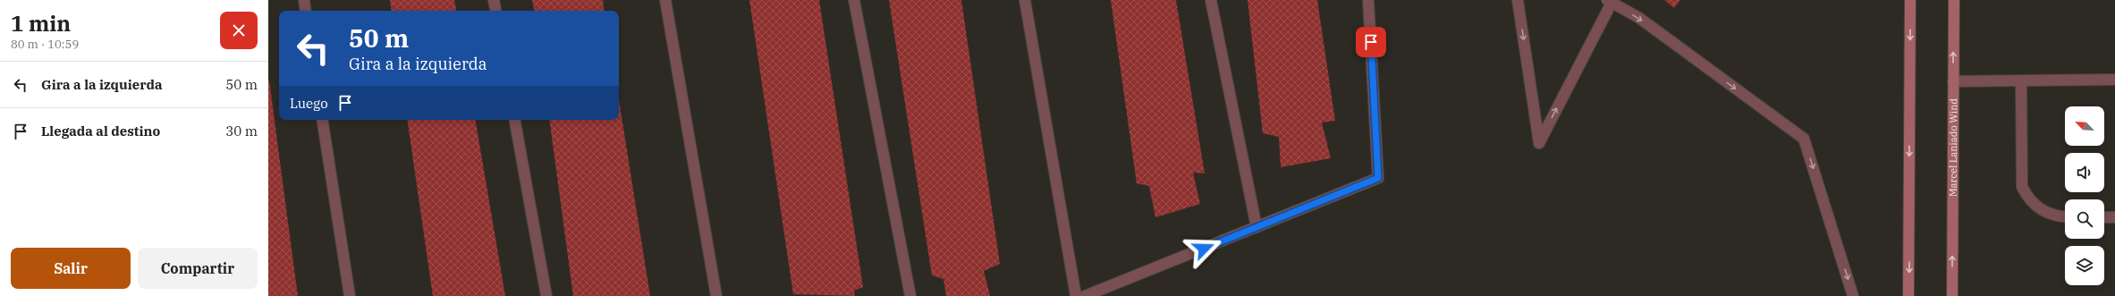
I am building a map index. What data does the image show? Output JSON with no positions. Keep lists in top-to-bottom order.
{
  "streets": {
    "main road": ["Marcel Laniado Wind"]
  },
  "north": "top left",
  "page": {
    "heading": ["1 min", "80 m · 10:59"],
    "turn": ["50 m", "Gira a la izquierda"],
    "list": [
      {
        "name": "Gira a la izquierda",
        "value": "50 m"
      },
      {
        "name": "Llegada al destino",
        "value": "30 m"
      }
    ],
    "then": "Luego",
    "buttons": ["Salir", "Compartir"]
  }
}
